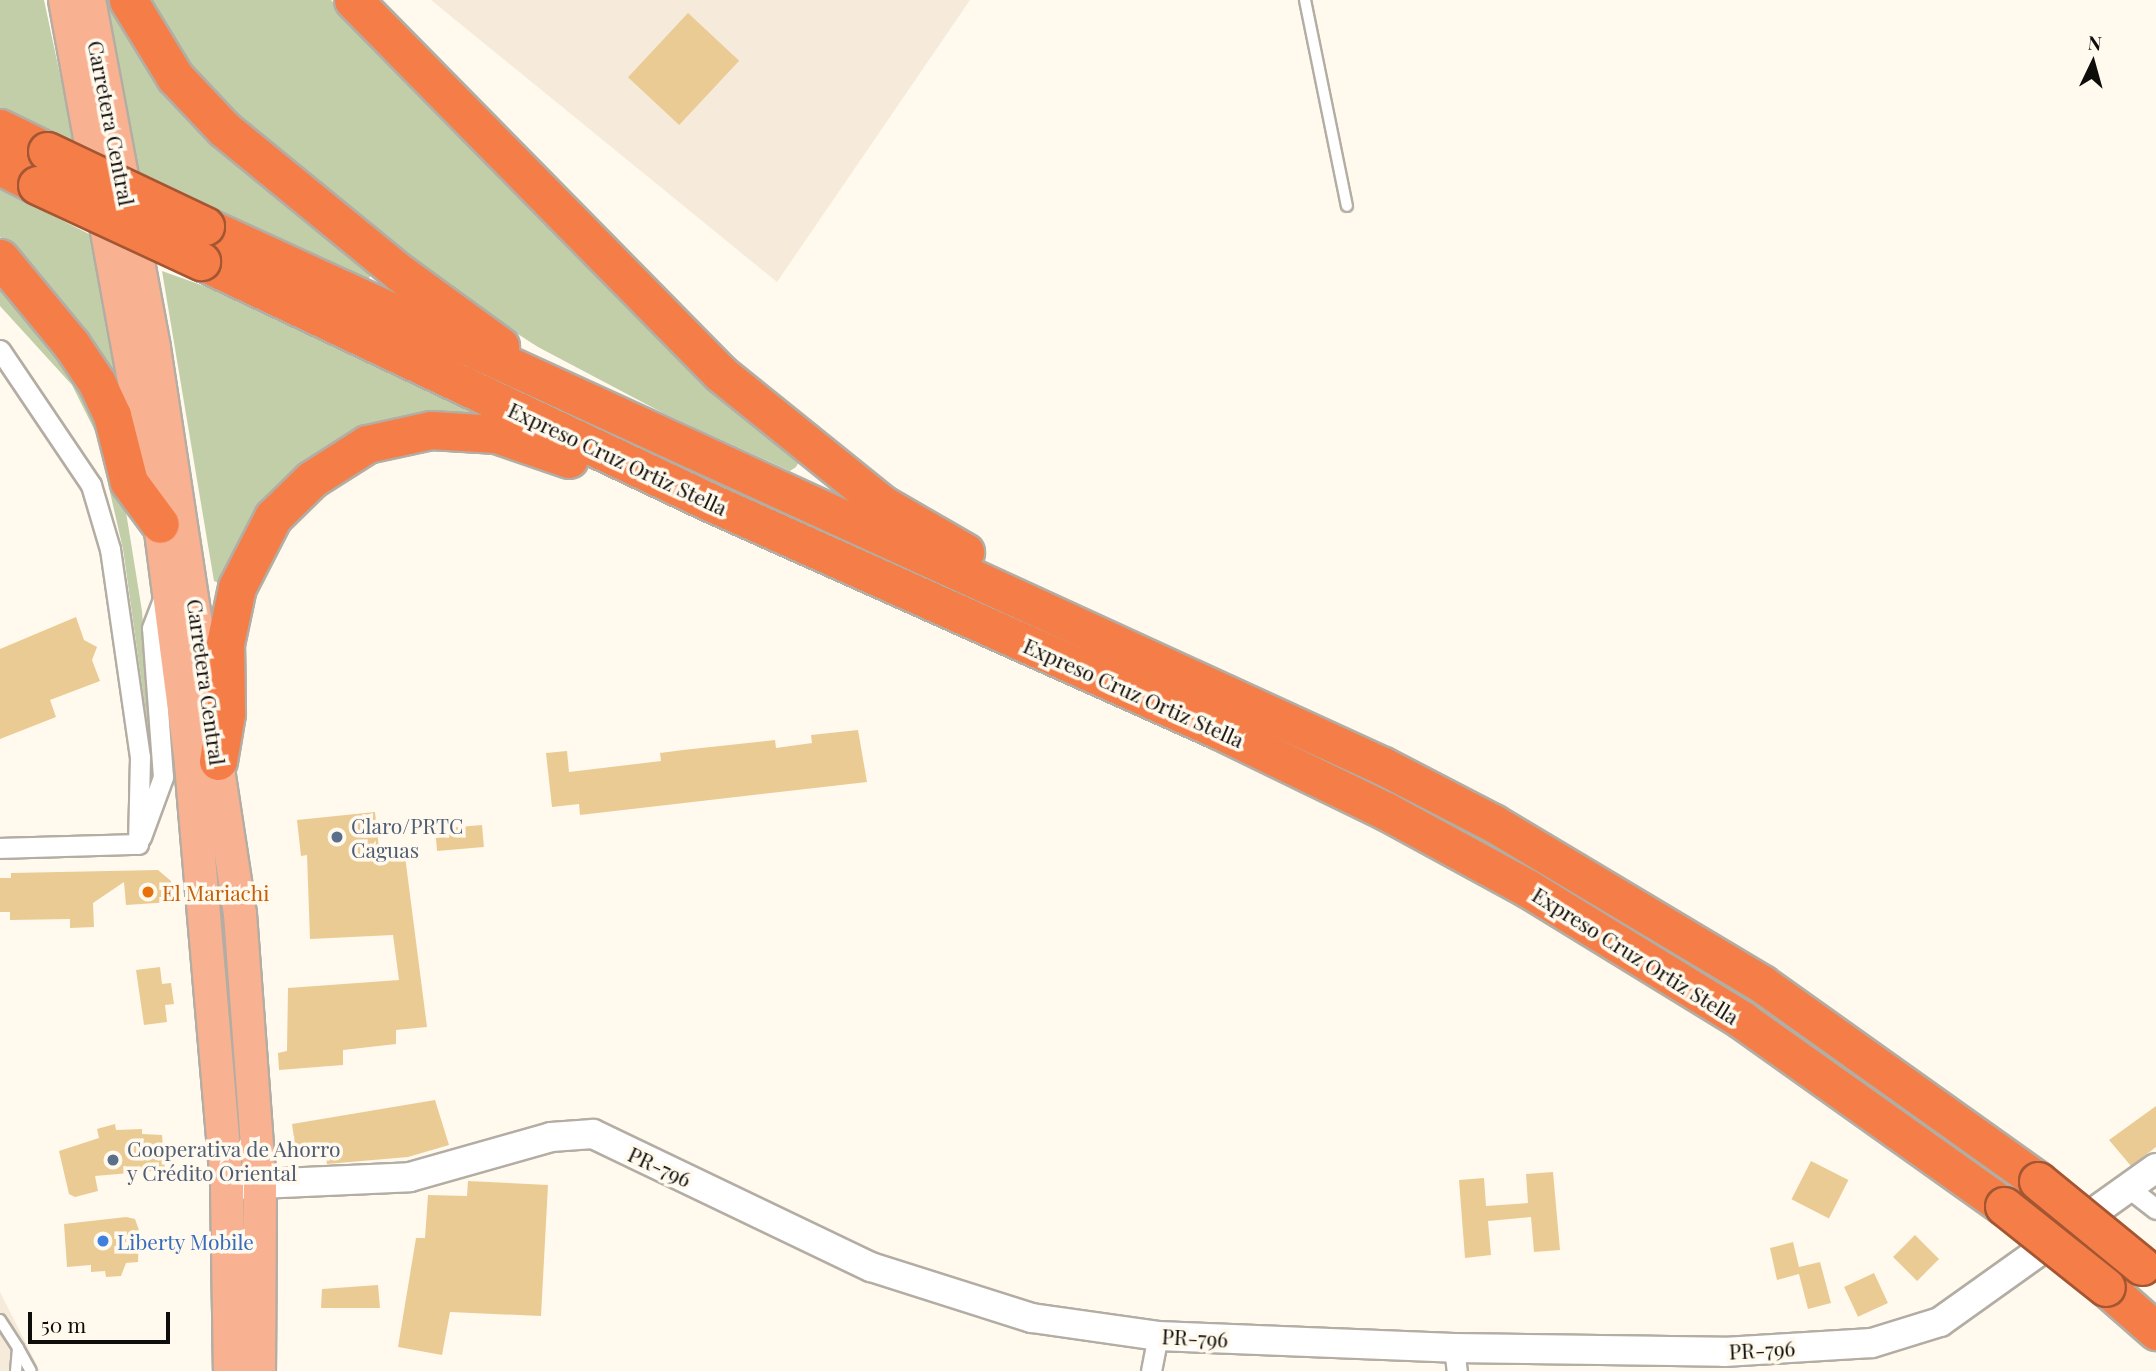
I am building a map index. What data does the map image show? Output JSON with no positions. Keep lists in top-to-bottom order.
{
  "streets": {
    "highway": ["Expreso Cruz Ortiz Stella"],
    "main road": ["Carretera Central"],
    "street": ["PR-796"]
  },
  "crossings": [
    ["Carretera Central", "PR-796"]
  ],
  "places": [
    "Claro/PRTC Caguas",
    "El Mariachi",
    "Cooperativa de Ahorro y Crédito Oriental",
    "Liberty Mobile"
  ],
  "scale_bar": "50 m",
  "north": "top"
}
